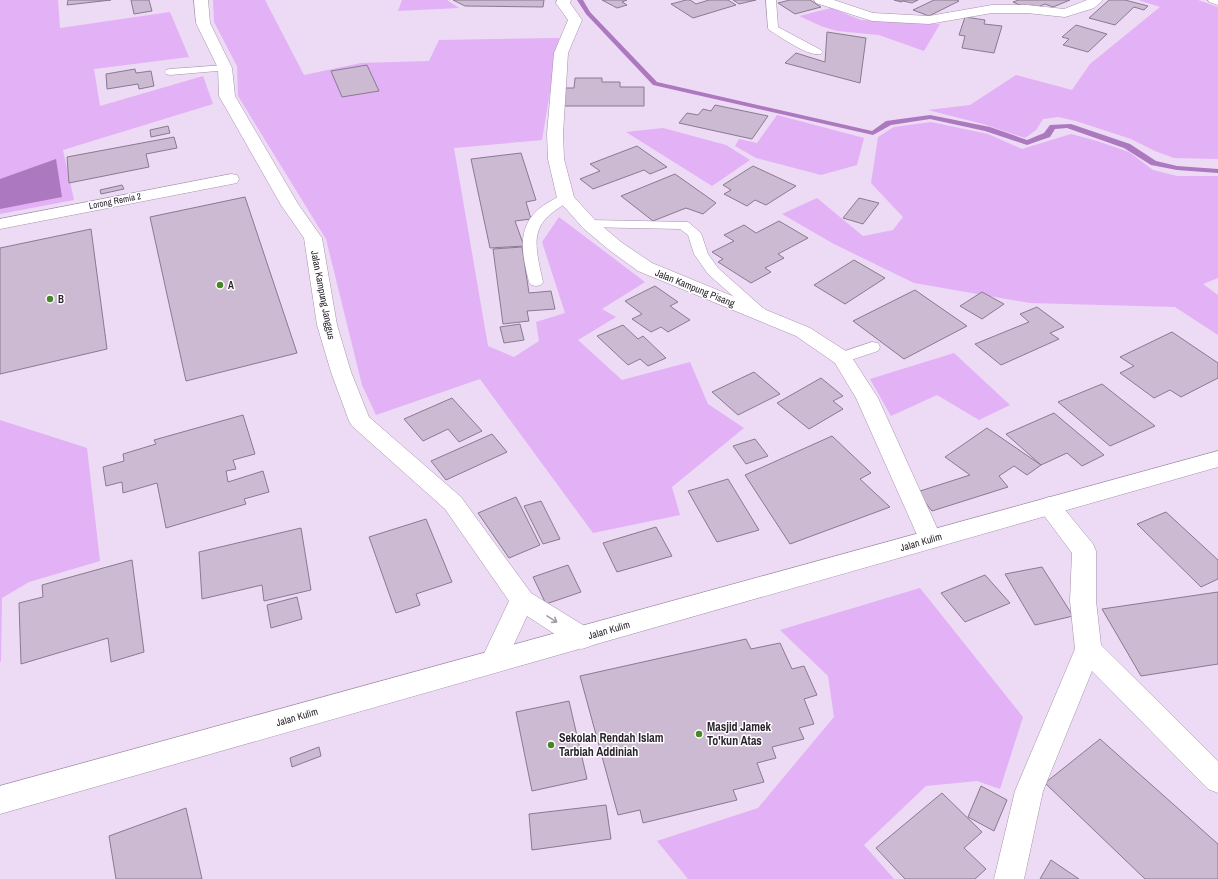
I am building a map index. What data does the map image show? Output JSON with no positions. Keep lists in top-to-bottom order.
{
  "streets": {
    "street": [
      "Lorong Remia 2",
      "Jalan Kampung Pisang",
      "Jalan Kampung Janggus",
      "Jalan Kulim"
    ]
  },
  "crossings": [
    ["Jalan Kampung Pisang", "Jalan Kulim"],
    ["Jalan Kampung Janggus", "Jalan Kulim"]
  ],
  "places": [
    "A",
    "B",
    "Masjid Jamek To'kun Atas",
    "Sekolah Rendah Islam Tarbiah Addiniah"
  ]
}
